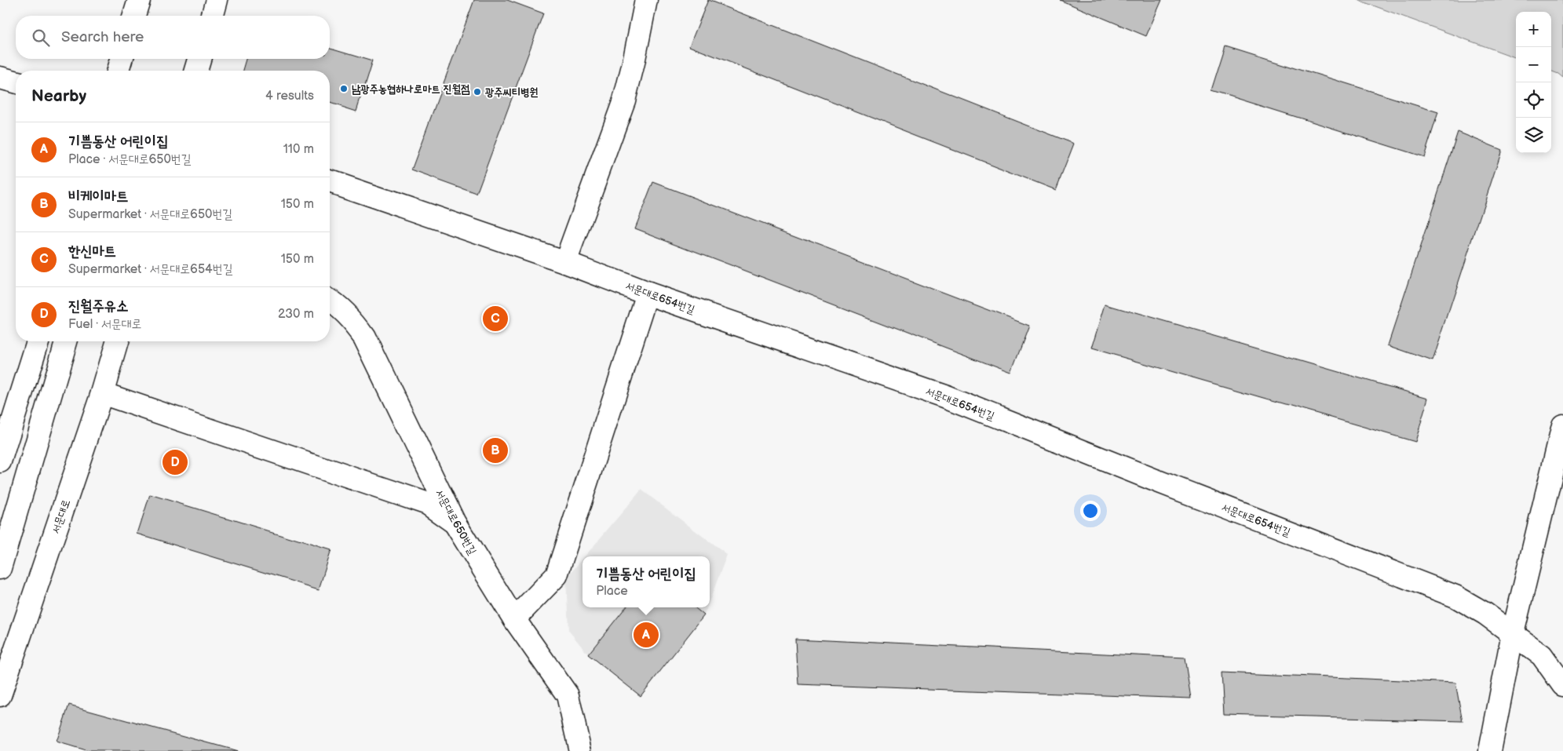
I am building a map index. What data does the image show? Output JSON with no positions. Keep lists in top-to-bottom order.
{
  "streets": {
    "street": ["서문대로654번길", "서문대로", "서문대로650번길"]
  },
  "places": ["남광주농협하나로마트 진월점", "광주씨티병원"],
  "page": {
    "map_buttons": ["+", "−"],
    "search": "Search here",
    "heading": ["Nearby", "4 results"],
    "list": [
      {
        "mark": "A",
        "name": "기쁨동산 어린이집",
        "note": "Place · 서문대로650번길",
        "value": "110 m"
      },
      {
        "mark": "B",
        "name": "비케이마트",
        "note": "Supermarket · 서문대로650번길",
        "value": "150 m"
      },
      {
        "mark": "C",
        "name": "한신마트",
        "note": "Supermarket · 서문대로654번길",
        "value": "150 m"
      },
      {
        "mark": "D",
        "name": "진월주유소",
        "note": "Fuel · 서문대로",
        "value": "230 m"
      }
    ],
    "pins": [
      "C",
      "B",
      "D",
      "A"
    ],
    "popup": ["기쁨동산 어린이집", "Place"]
  }
}
